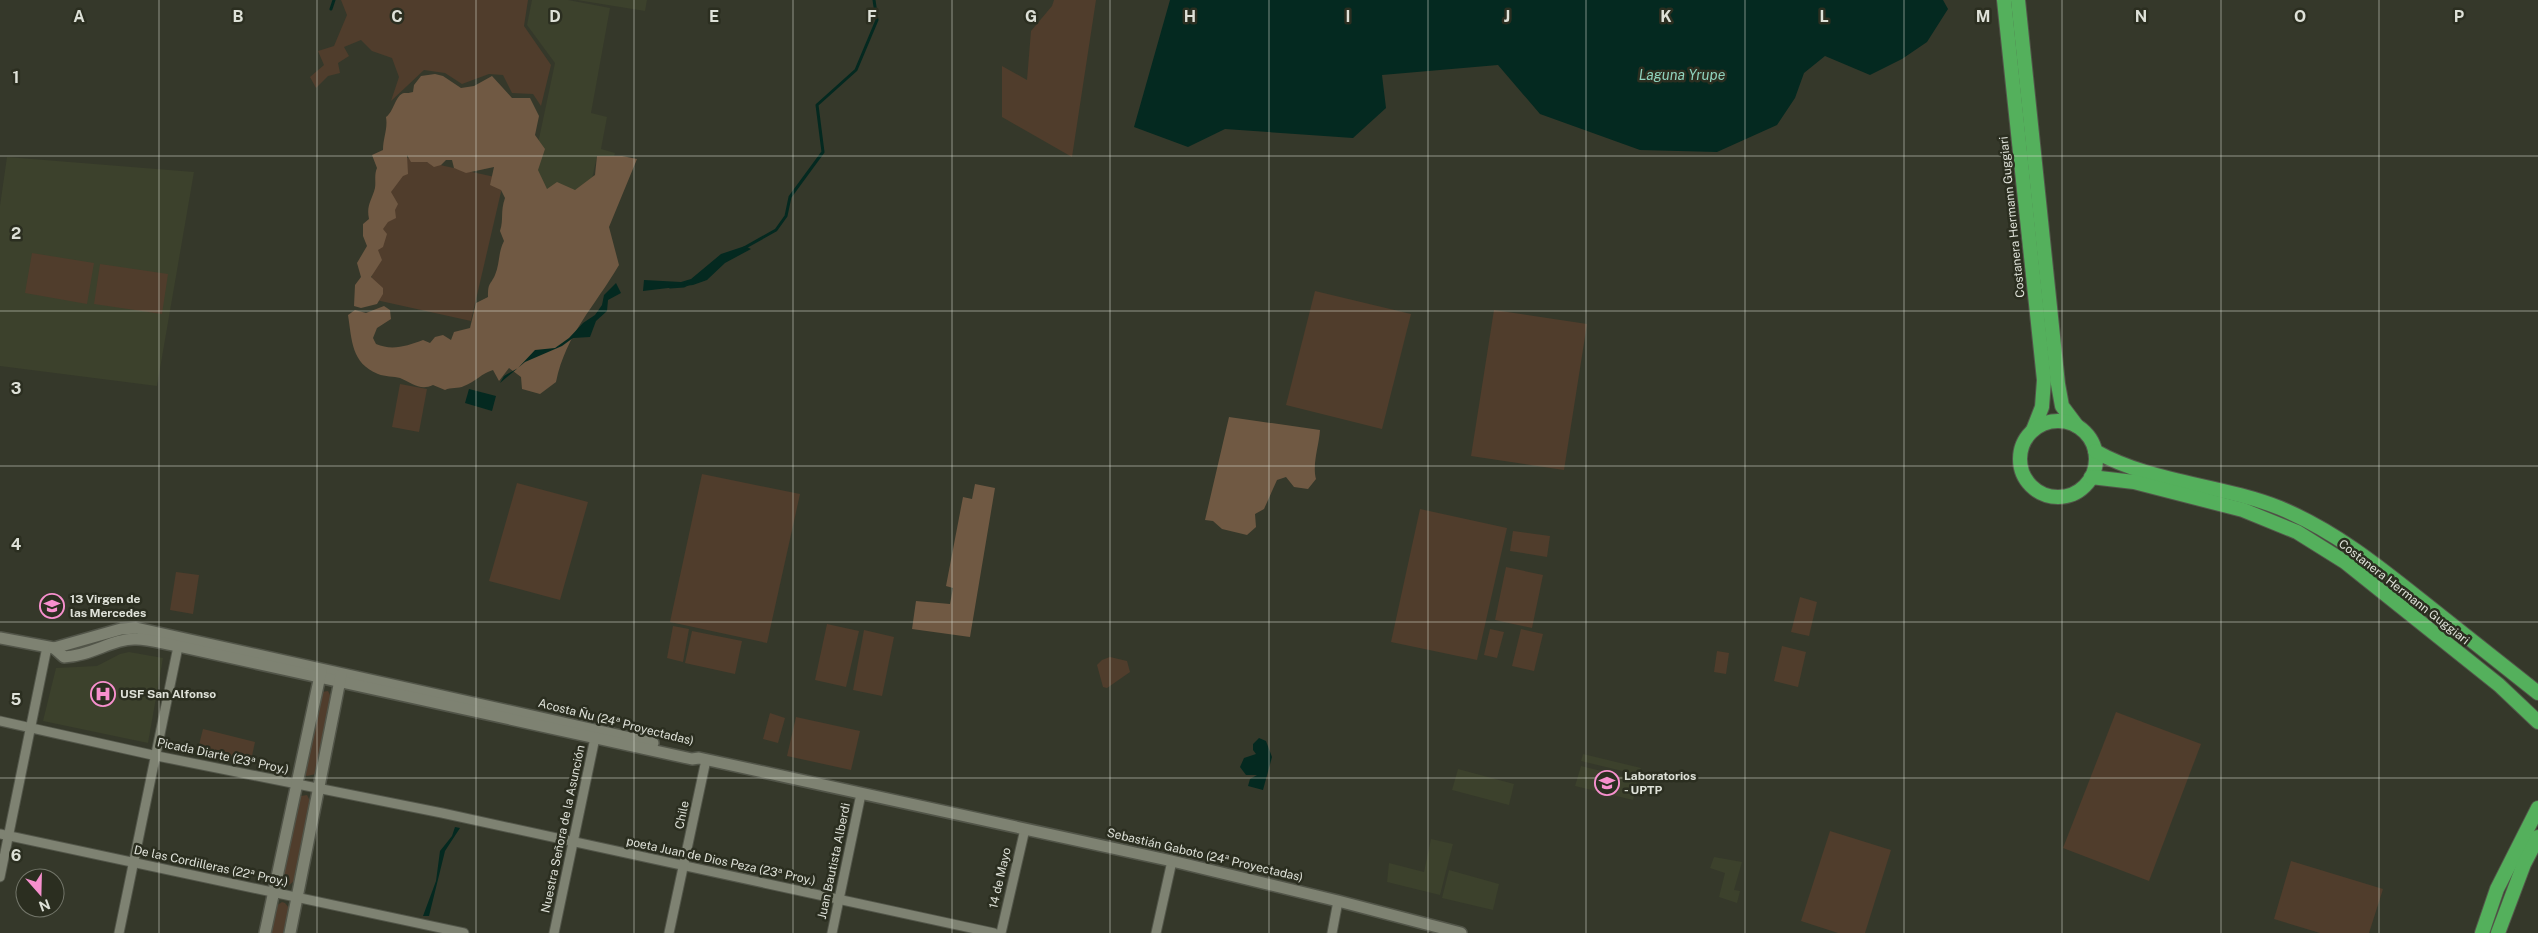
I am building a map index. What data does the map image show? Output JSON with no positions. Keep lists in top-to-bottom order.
{
  "streets": {
    "highway": ["Costanera Hermann Guggiari"],
    "street": [
      "Acosta Ñu (24ª Proyectadas)",
      "Picada Diarte (23ª Proy.)",
      "Chile",
      "Nuestra Señora de la Asunción",
      "Sebastián Gaboto (24ª Proyectadas)",
      "poeta Juan de Dios Peza (23ª Proy.)",
      "Juan Bautista Alberdi",
      "De las Cordilleras (22ª Proy.)",
      "14 de Mayo"
    ]
  },
  "crossings": [
    ["Acosta Ñu (24ª Proyectadas)", "Chile"],
    ["Acosta Ñu (24ª Proyectadas)", "Nuestra Señora de la Asunción"],
    ["Picada Diarte (23ª Proy.)", "poeta Juan de Dios Peza (23ª Proy.)"],
    ["Chile", "poeta Juan de Dios Peza (23ª Proy.)"],
    ["Nuestra Señora de la Asunción", "poeta Juan de Dios Peza (23ª Proy.)"],
    ["Sebastián Gaboto (24ª Proyectadas)", "Juan Bautista Alberdi"],
    ["Sebastián Gaboto (24ª Proyectadas)", "14 de Mayo"],
    ["poeta Juan de Dios Peza (23ª Proy.)", "Juan Bautista Alberdi"]
  ],
  "water": ["Laguna Yrupe"],
  "places": {
    "school or university": ["13 Virgen de las Mercedes", "Laboratorios - UPTP"],
    "hospital": ["USF San Alfonso"]
  },
  "north": "bottom",
  "grid": {
    "columns": [
      "A",
      "B",
      "C",
      "D",
      "E",
      "F",
      "G",
      "H",
      "I",
      "J",
      "K",
      "L",
      "M",
      "N",
      "O",
      "P"
    ],
    "rows": [
      "1",
      "2",
      "3",
      "4",
      "5",
      "6"
    ]
  }
}
